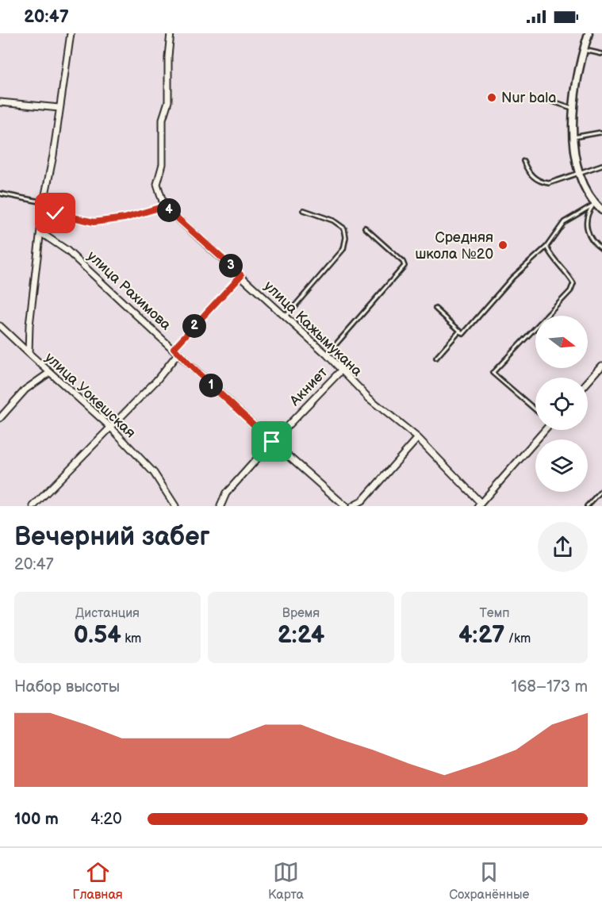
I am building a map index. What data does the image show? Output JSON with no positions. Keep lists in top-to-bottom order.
{
  "streets": {
    "street": [
      "улица Рахимова",
      "улица Кажымукана",
      "Акниет",
      "улица Уокешская"
    ]
  },
  "crossings": [
    ["улица Рахимова", "Акниет"],
    ["улица Рахимова", "улица Уокешская"],
    ["улица Кажымукана", "Акниет"]
  ],
  "places": ["Nur bala", "Средняя школа №20"],
  "north": "right",
  "page": {
    "status": "20:47",
    "pins": [
      "4",
      "3",
      "2",
      "1"
    ],
    "heading": ["Вечерний забег", "20:47"],
    "stats": [
      ["Дистанция", "0.54 km"],
      ["Время", "2:24"],
      ["Темп", "4:27 /km"]
    ],
    "chart": ["Набор высоты", "168–173 m"],
    "list": [
      {
        "name": "100 m",
        "note": "4:20"
      }
    ],
    "tabs": ["Главная", "Карта", "Сохранённые"]
  }
}
